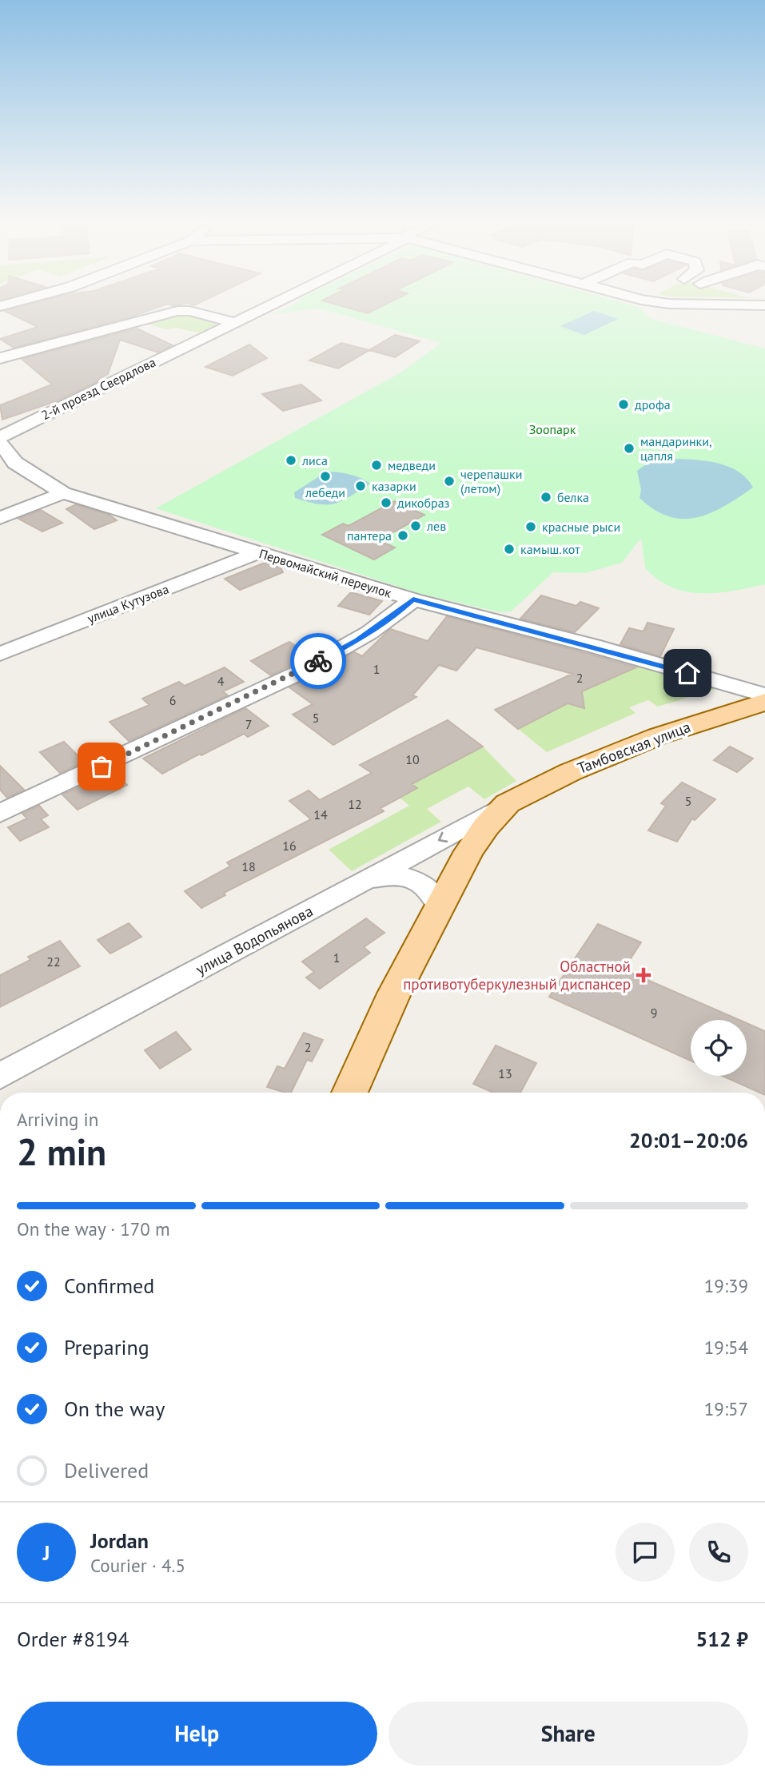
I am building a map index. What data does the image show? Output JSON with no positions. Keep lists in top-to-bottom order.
{
  "streets": {
    "main road": ["Тамбовская улица"],
    "street": [
      "2-й проезд Свердлова",
      "Первомайский переулок",
      "улица Кутузова",
      "улица Водопьянова"
    ]
  },
  "crossings": [
    ["Первомайский переулок", "улица Кутузова"],
    ["Тамбовская улица", "улица Водопьянова"]
  ],
  "parks": ["Зоопарк"],
  "places": {
    "other": [
      "дрофа",
      "мандаринки, цапля",
      "лиса",
      "медведи",
      "лебеди",
      "черепашки (летом)",
      "казарки",
      "белка",
      "дикобраз",
      "лев",
      "красные рыси",
      "пантера",
      "камыш.кот"
    ],
    "health": ["Областной противотуберкулезный диспансер"]
  },
  "house_numbers": [
    "1",
    "2",
    "4",
    "6",
    "5",
    "7",
    "10",
    "5",
    "12",
    "14",
    "16",
    "18",
    "1",
    "22",
    "9",
    "2",
    "13"
  ],
  "page": {
    "heading": ["2 min", "Arriving in", "20:01–20:06"],
    "panel": [
      "Jordan",
      "Courier · 4.5",
      "Order #8194",
      "512 ₽"
    ],
    "bar": "On the way · 170 m",
    "list": [
      ["Confirmed", "19:39"],
      ["Preparing", "19:54"],
      ["On the way", "19:57"],
      "Delivered"
    ],
    "round": "J",
    "buttons": ["Help", "Share"]
  }
}
